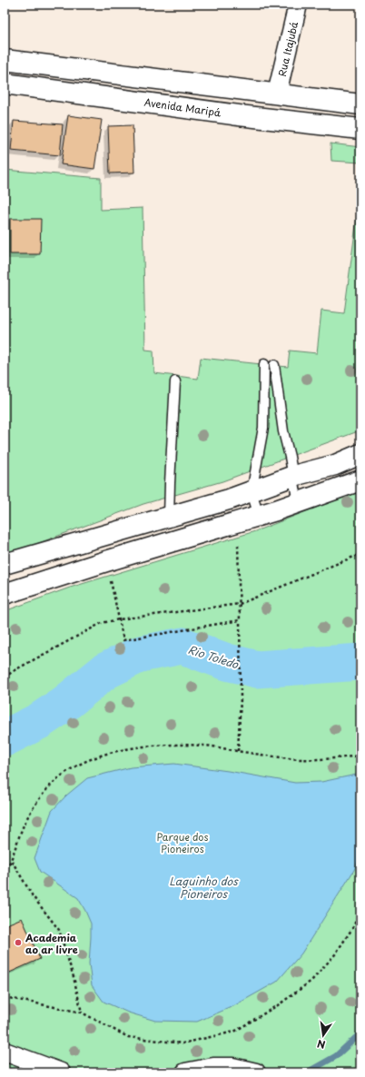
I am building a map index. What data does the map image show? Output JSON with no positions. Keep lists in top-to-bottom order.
{
  "streets": {
    "street": ["Rua Itajubá", "Avenida Maripá"]
  },
  "water": ["Rio Toledo", "Laguinho dos Pioneiros"],
  "parks": ["Parque dos Pioneiros"],
  "places": ["Academia ao ar livre"],
  "north": "bottom"
}
